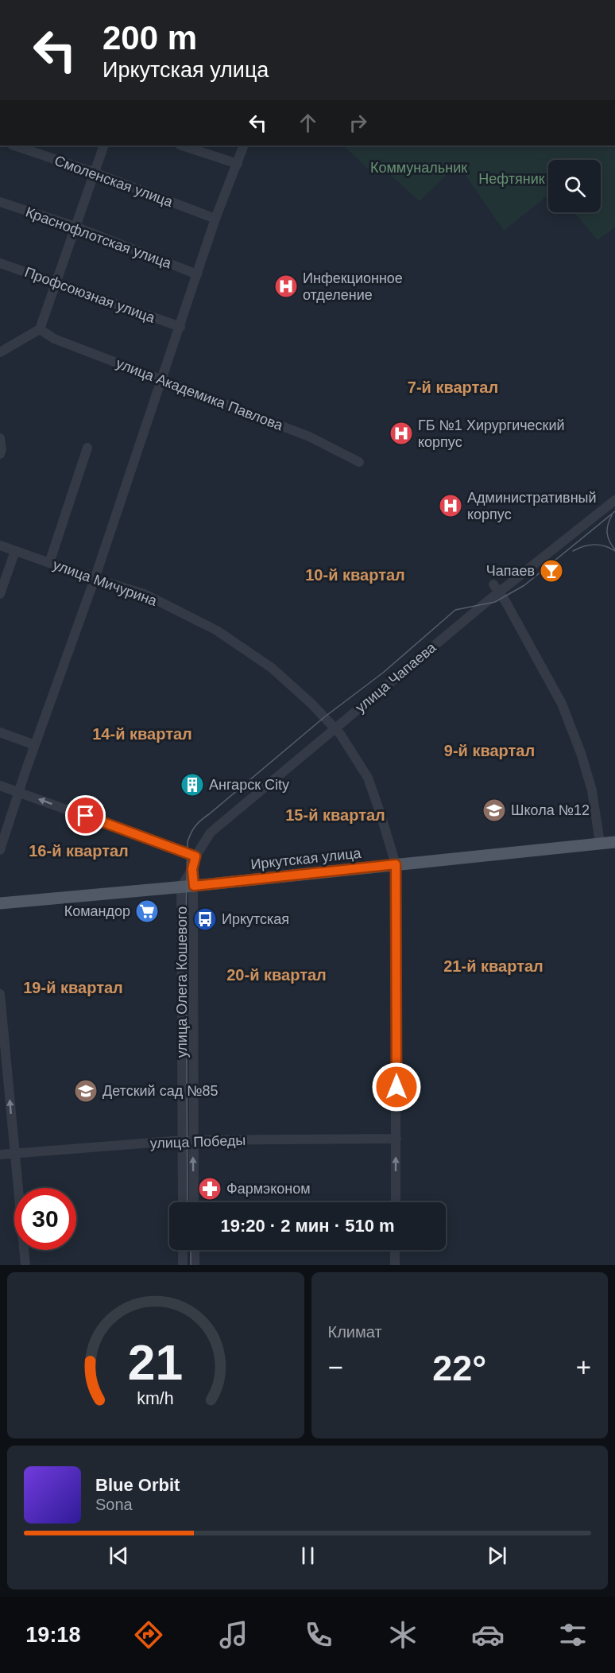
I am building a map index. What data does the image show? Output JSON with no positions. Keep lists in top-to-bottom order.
{
  "streets": {
    "main road": ["Иркутская улица"],
    "street": [
      "Смоленская улица",
      "Краснофлотская улица",
      "Профсоюзная улица",
      "улица Академика Павлова",
      "улица Мичурина",
      "улица Чапаева",
      "улица Олега Кошевого",
      "улица Победы"
    ]
  },
  "crossings": [
    ["улица Мичурина", "улица Чапаева"],
    ["улица Мичурина", "Иркутская улица"],
    ["улица Мичурина", "улица Победы"],
    ["улица Чапаева", "улица Олега Кошевого"],
    ["Иркутская улица", "улица Олега Кошевого"],
    ["улица Олега Кошевого", "улица Победы"]
  ],
  "districts": [
    "7-й квартал",
    "10-й квартал",
    "14-й квартал",
    "9-й квартал",
    "15-й квартал",
    "16-й квартал",
    "21-й квартал",
    "20-й квартал",
    "19-й квартал"
  ],
  "parks": ["Коммунальник", "Нефтяник"],
  "places": {
    "hospital": ["Инфекционное отделение", "ГБ №1 Хирургический корпус", "Административный корпус"],
    "bar": ["Чапаев"],
    "building": ["Ангарск City"],
    "school or university": ["Школа №12", "Детский сад №85"],
    "supermarket": ["Командор"],
    "bus stop": ["Иркутская"],
    "pharmacy": ["Фармэконом"]
  },
  "page": {
    "turn": ["200 m", "Иркутская улица"],
    "limit": "30",
    "trip": "19:20 · 2 мин · 510 m",
    "tile": "Климат",
    "heat": ["−", "22°", "+"],
    "song": ["Blue Orbit", "Sona"],
    "tabs": "19:18",
    "gauge": ["21", "km/h"]
  }
}
